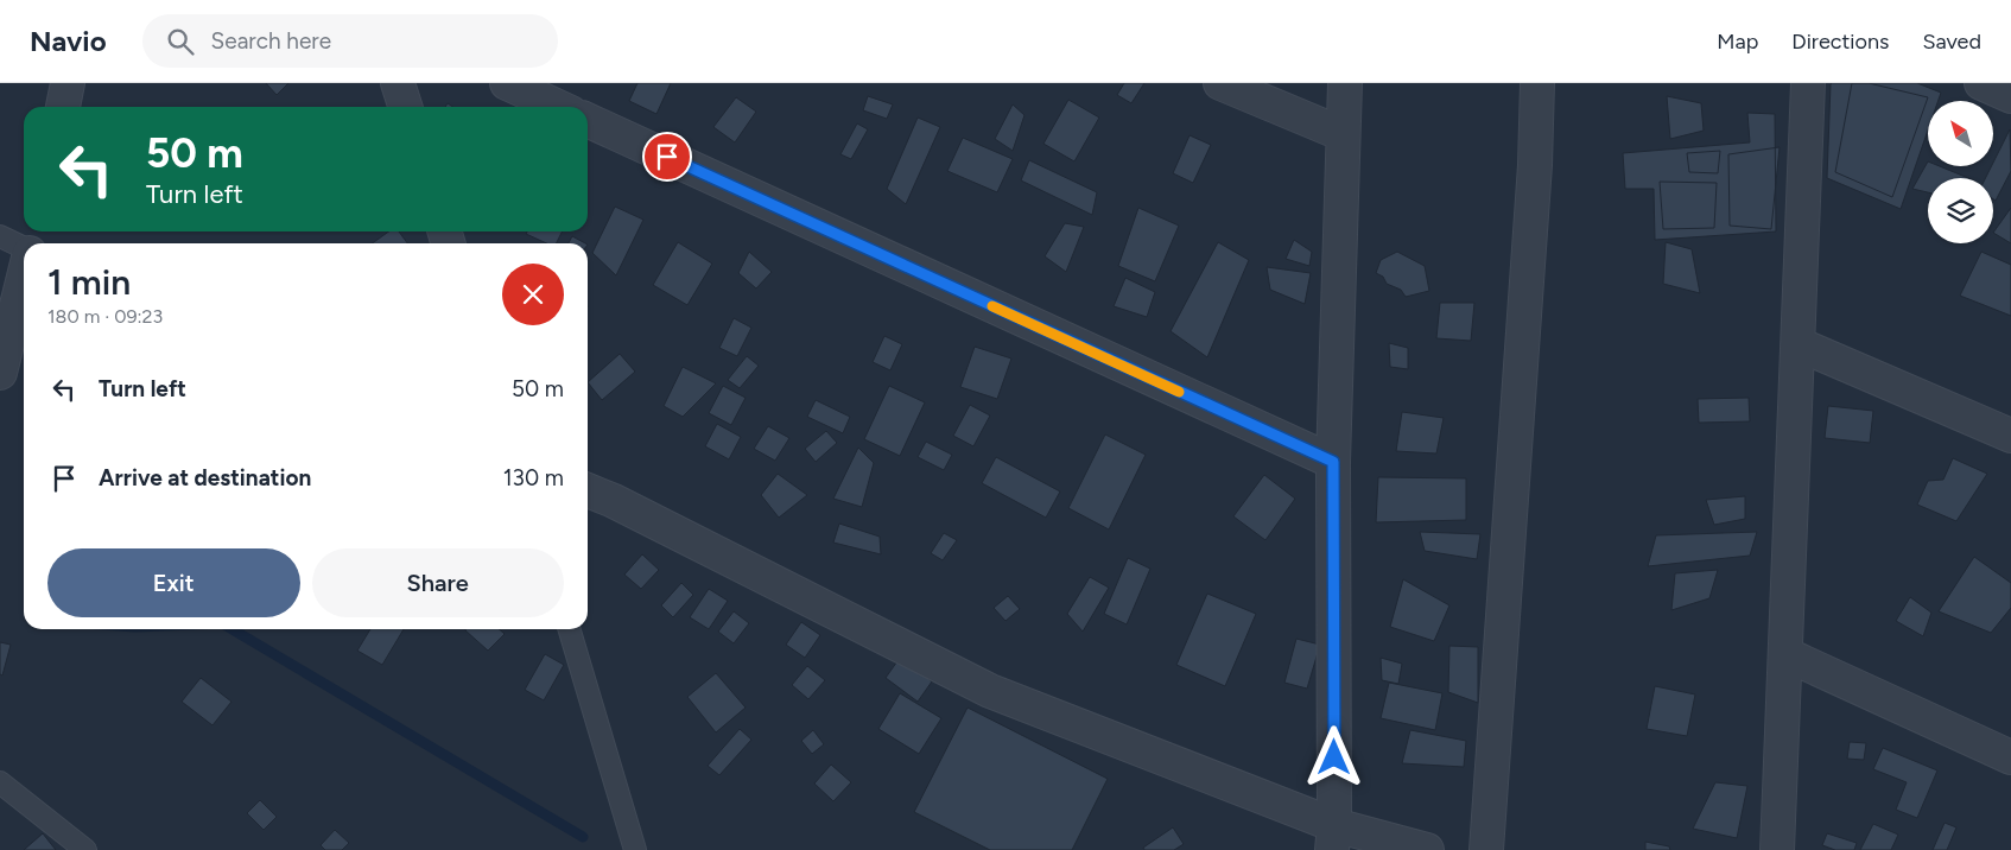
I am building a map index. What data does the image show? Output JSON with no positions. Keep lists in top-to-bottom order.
{
  "north": "top left",
  "page": {
    "header": "Navio",
    "search": "Search here",
    "nav": ["Map", "Directions", "Saved"],
    "turn": ["50 m", "Turn left"],
    "heading": ["1 min", "180 m · 09:23"],
    "list": [
      {
        "name": "Turn left",
        "value": "50 m"
      },
      {
        "name": "Arrive at destination",
        "value": "130 m"
      }
    ],
    "buttons": ["Exit", "Share"]
  }
}
